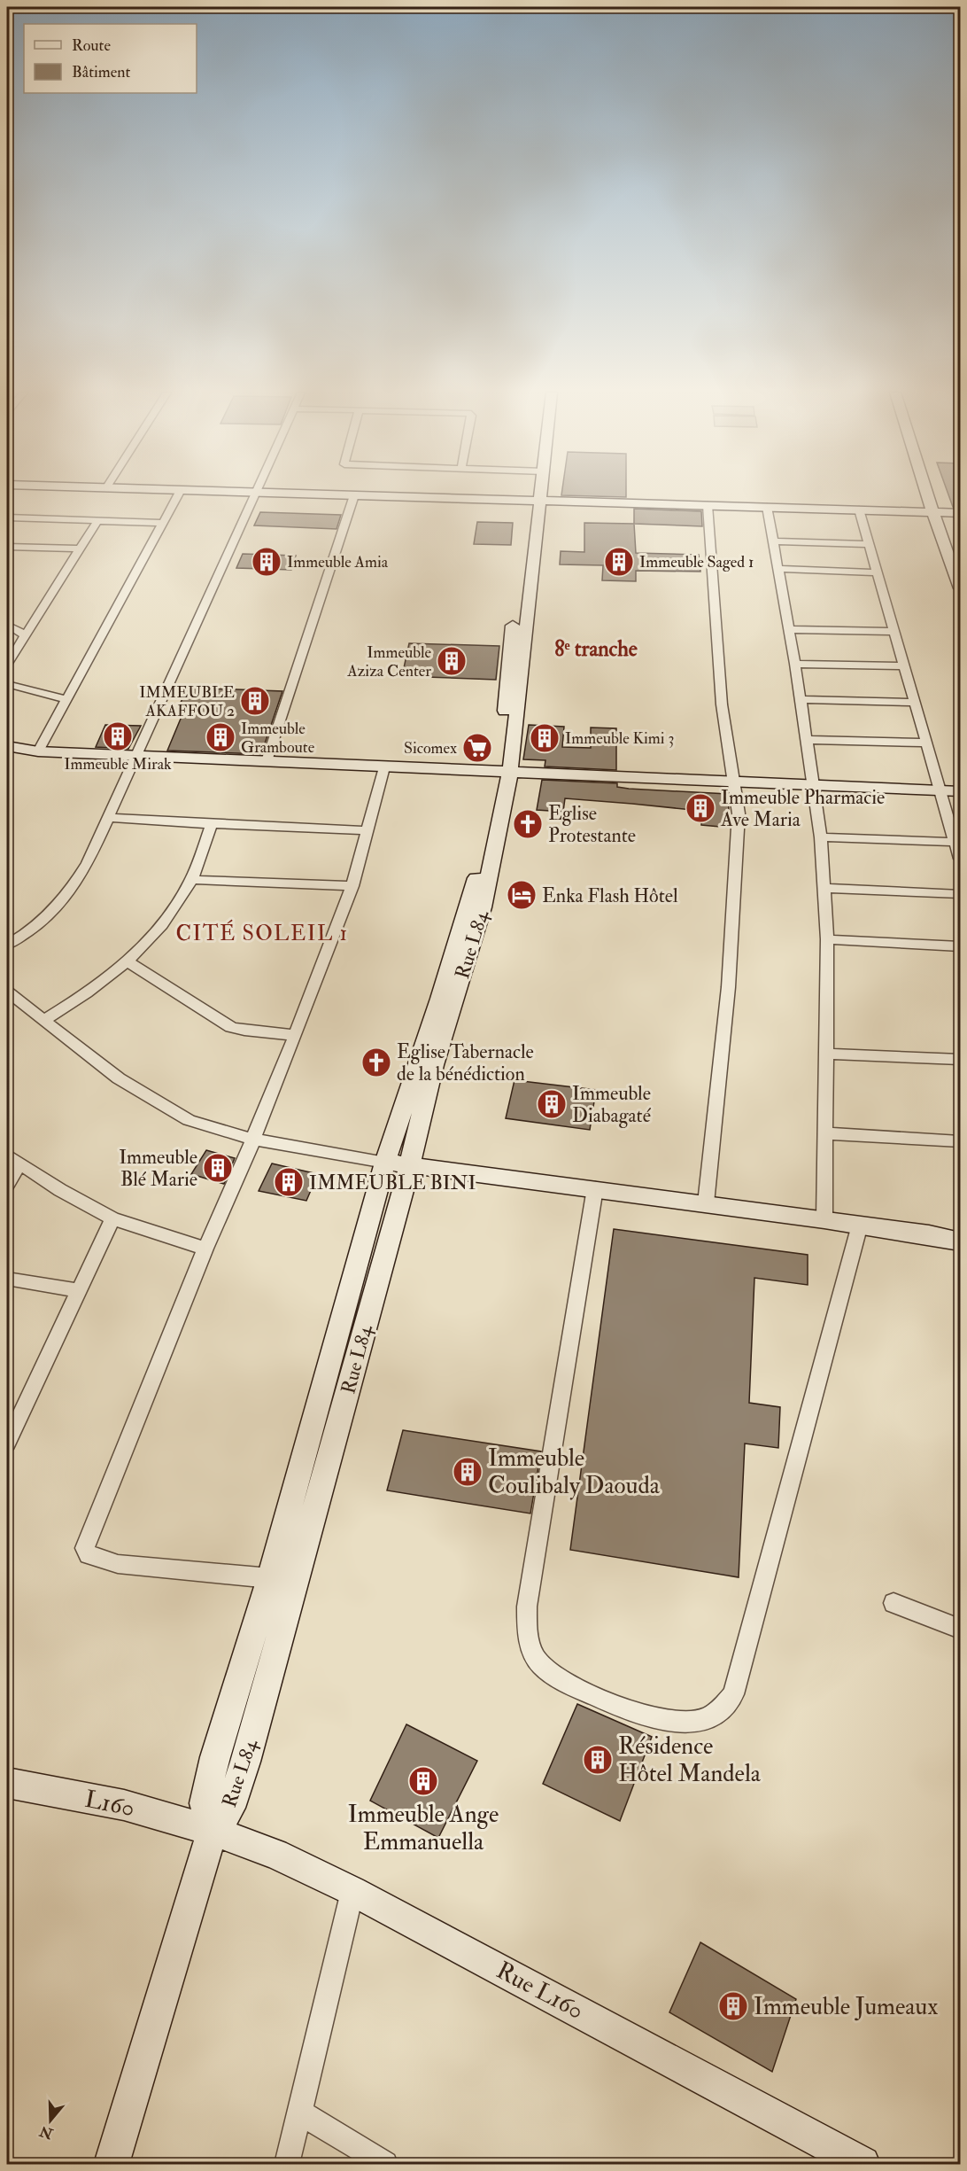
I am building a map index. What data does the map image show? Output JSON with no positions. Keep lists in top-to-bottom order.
{
  "streets": {
    "street": ["Rue L84", "L160", "Rue L160"]
  },
  "crossings": [
    ["Rue L84", "L160"],
    ["Rue L84", "Rue L160"],
    ["L160", "Rue L160"]
  ],
  "districts": ["8ᵉ tranche", "CITÉ SOLEIL 1"],
  "places": {
    "building": [
      "Immeuble Amia",
      "Immeuble Saged 1",
      "Immeuble Aziza Center",
      "IMMEUBLE AKAFFOU 2",
      "Immeuble Mirak",
      "Immeuble Gramboute",
      "Immeuble Kimi 3",
      "Immeuble Pharmacie Ave Maria",
      "Immeuble Diabagaté",
      "Immeuble Blé Marie",
      "IMMEUBLE BINI",
      "Immeuble Coulibaly Daouda",
      "Résidence Hôtel Mandela",
      "Immeuble Ange Emmanuella",
      "Immeuble Jumeaux"
    ],
    "supermarket": ["Sicomex"],
    "church": ["Eglise Protestante", "Eglise Tabernacle de la bénédiction"],
    "hotel": ["Enka Flash Hôtel"]
  },
  "legend": ["Route", "Bâtiment"],
  "north": "bottom"
}
